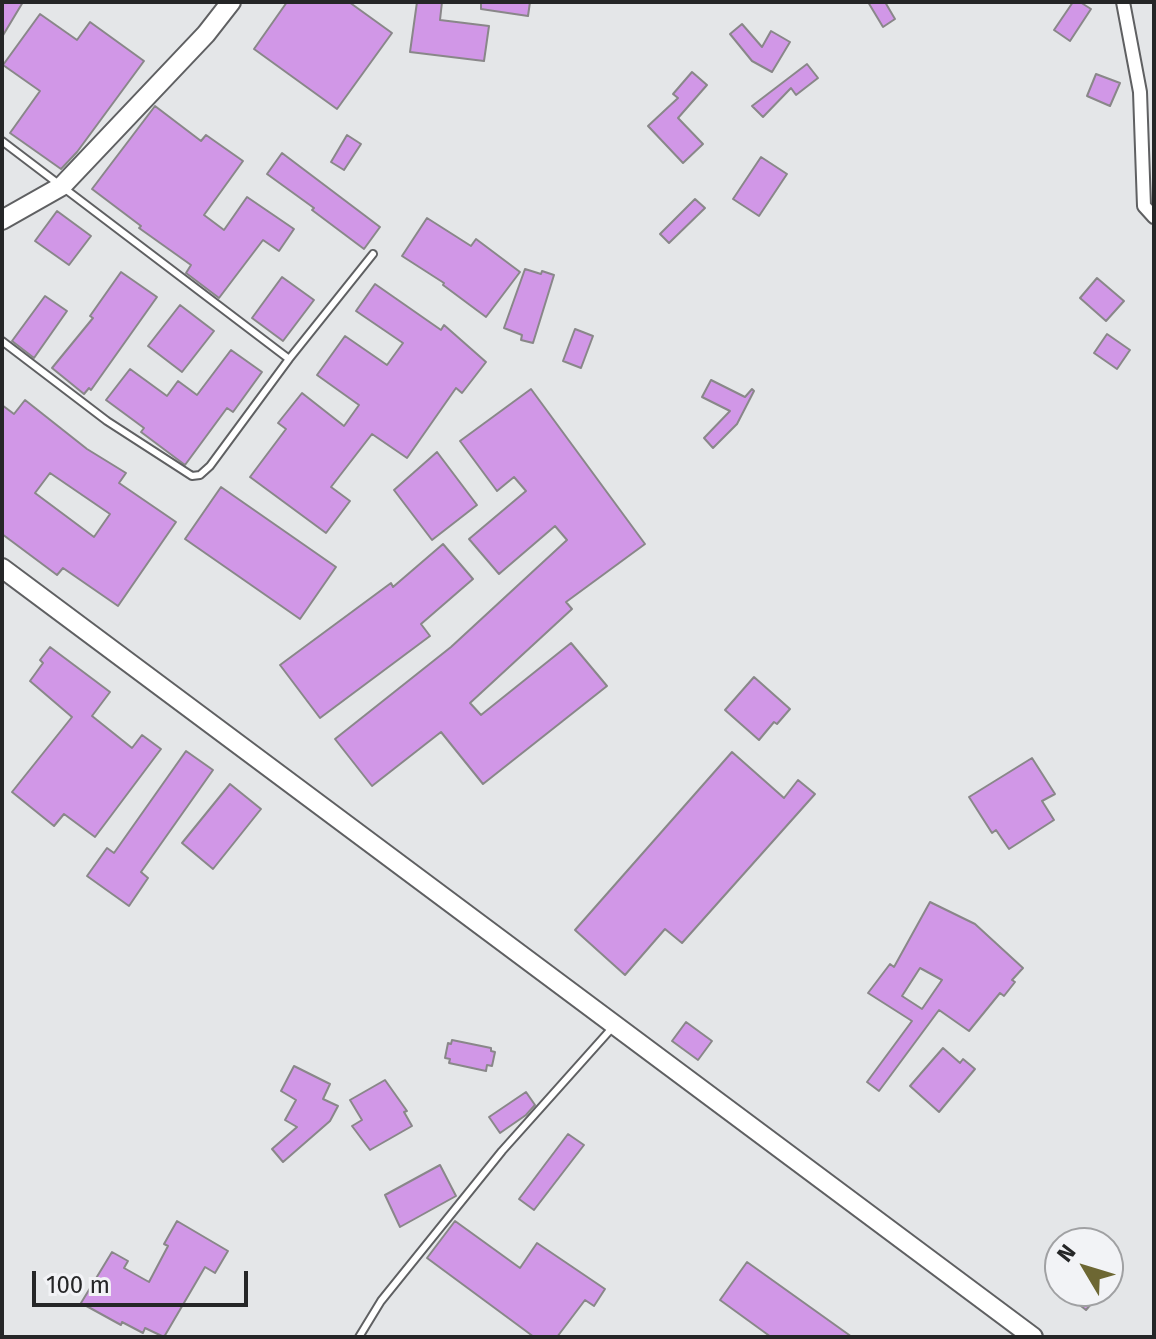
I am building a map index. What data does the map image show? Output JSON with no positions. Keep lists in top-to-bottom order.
{
  "scale_bar": "100 m",
  "north": "top left"
}
